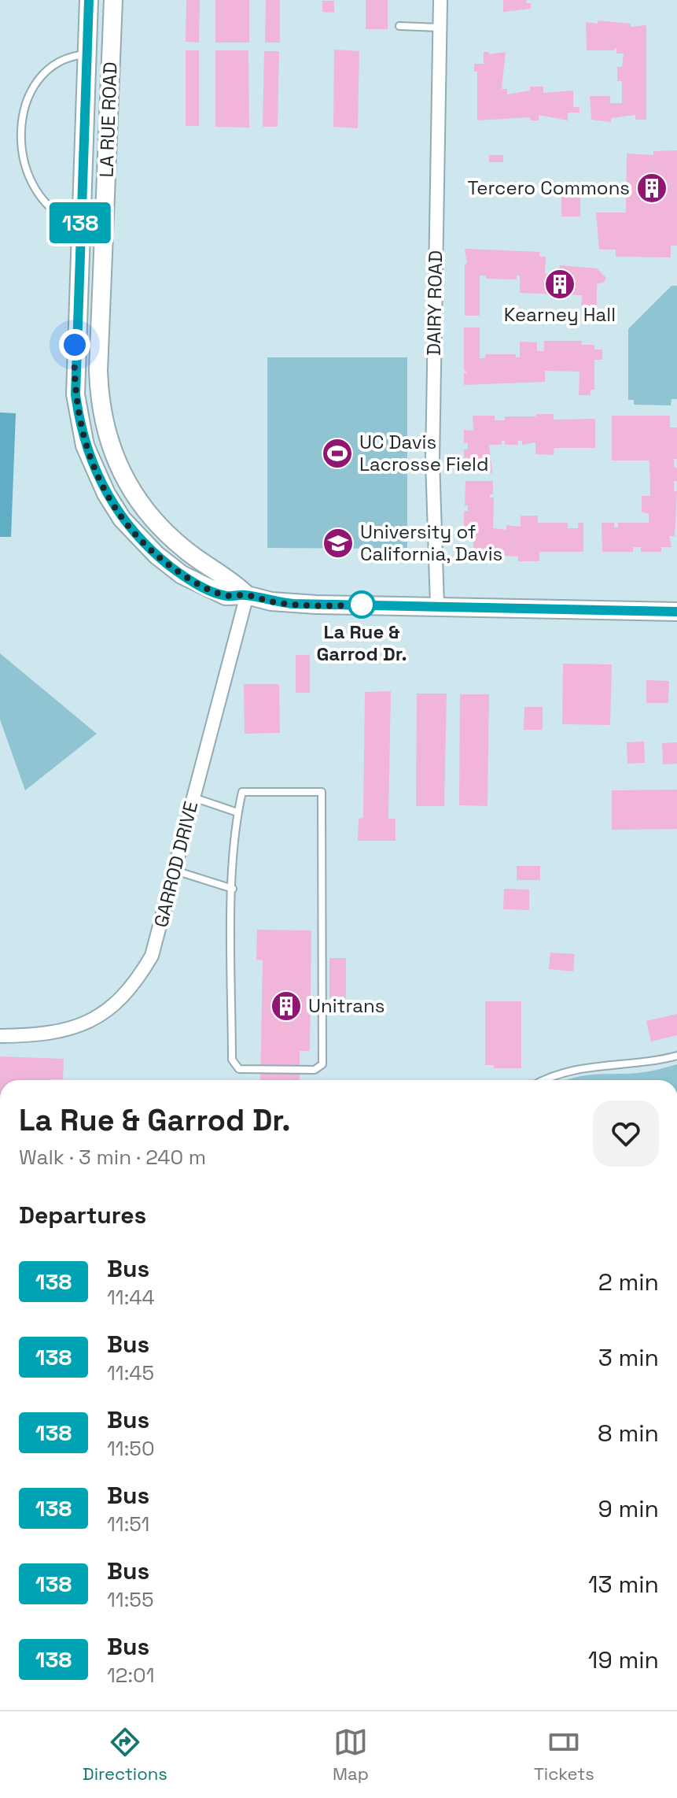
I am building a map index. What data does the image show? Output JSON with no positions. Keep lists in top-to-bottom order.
{
  "streets": {
    "street": ["LA RUE ROAD", "DAIRY ROAD", "GARROD DRIVE"]
  },
  "crossings": [
    ["LA RUE ROAD", "DAIRY ROAD"],
    ["LA RUE ROAD", "GARROD DRIVE"]
  ],
  "places": {
    "building": ["Tercero Commons", "Kearney Hall", "Unitrans"],
    "sports": ["UC Davis Lacrosse Field"],
    "school or university": ["University of California, Davis"],
    "other": ["La Rue & Garrod Dr."]
  },
  "lines": ["bus line 138"],
  "page": {
    "on_map": "138",
    "heading": [
      ["La Rue & Garrod Dr.", "Walk · 3 min · 240 m"],
      "Departures"
    ],
    "list": [
      {
        "mark": "138",
        "name": "Bus",
        "note": "11:44",
        "value": "2 min"
      },
      {
        "mark": "138",
        "name": "Bus",
        "note": "11:45",
        "value": "3 min"
      },
      {
        "mark": "138",
        "name": "Bus",
        "note": "11:50",
        "value": "8 min"
      },
      {
        "mark": "138",
        "name": "Bus",
        "note": "11:51",
        "value": "9 min"
      },
      {
        "mark": "138",
        "name": "Bus",
        "note": "11:55",
        "value": "13 min"
      },
      {
        "mark": "138",
        "name": "Bus",
        "note": "12:01",
        "value": "19 min"
      }
    ],
    "tabs": ["Directions", "Map", "Tickets"]
  }
}
